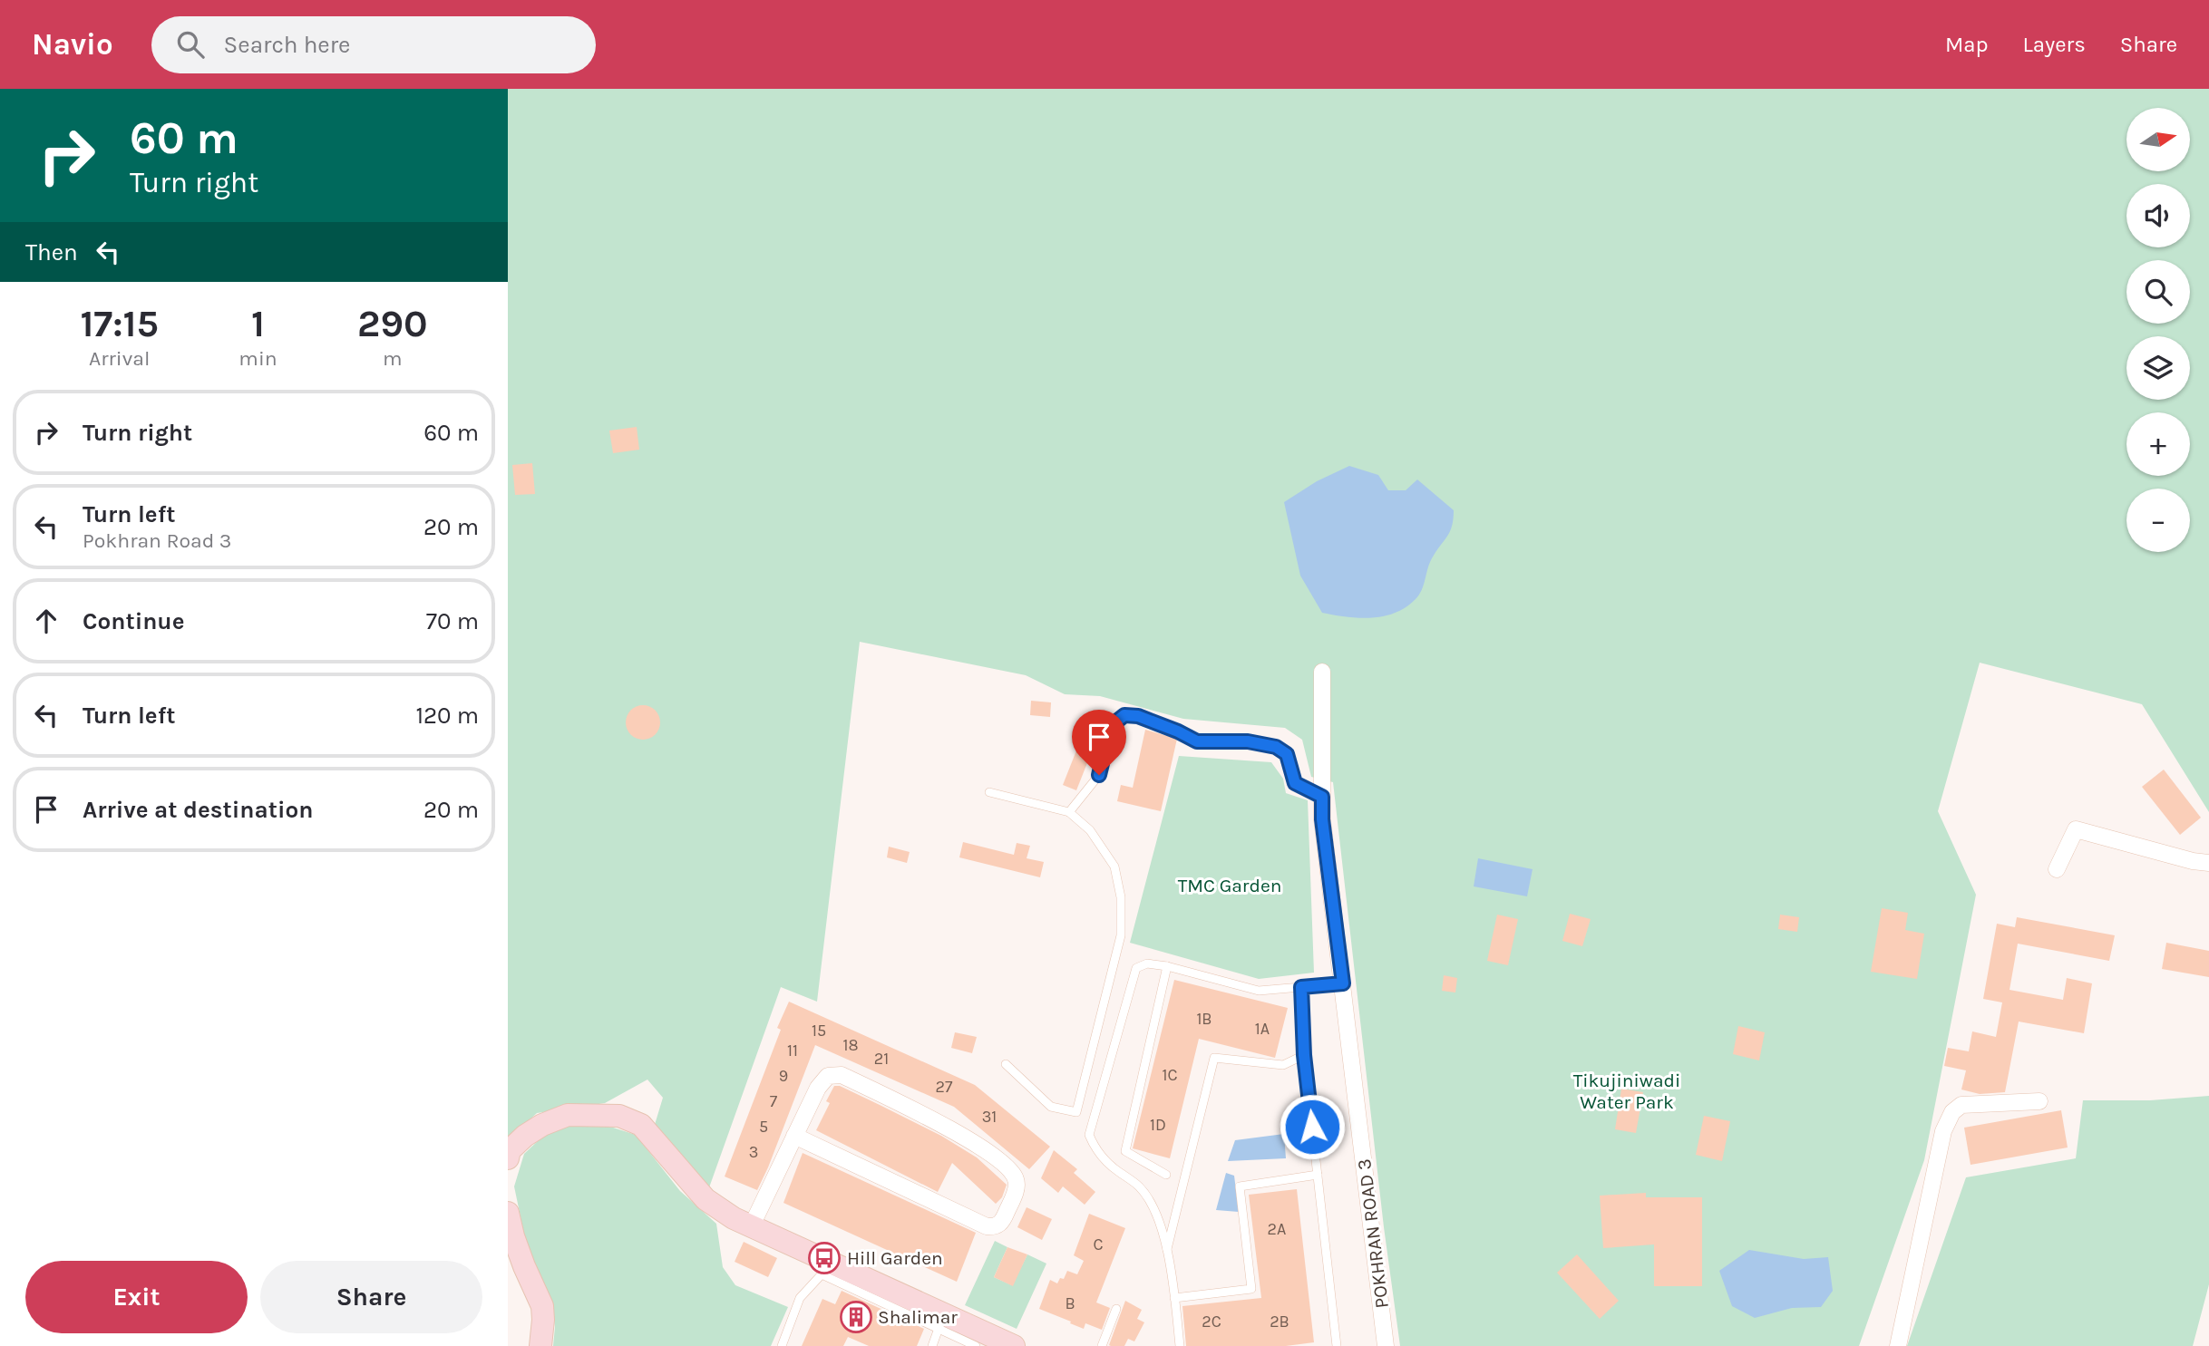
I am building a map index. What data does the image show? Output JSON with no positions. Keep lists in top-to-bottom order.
{
  "streets": {
    "street": ["POKHRAN ROAD 3"]
  },
  "parks": ["TMC Garden", "Tikujiniwadi Water Park"],
  "places": {
    "bus stop": ["Hill Garden"],
    "building": ["Shalimar"]
  },
  "house_numbers": [
    "1B",
    "1A",
    "15",
    "18",
    "11",
    "21",
    "1C",
    "9",
    "27",
    "7",
    "31",
    "1D",
    "5",
    "3",
    "2A",
    "C",
    "B",
    "2C",
    "2B"
  ],
  "north": "right",
  "page": {
    "header": "Navio",
    "search": "Search here",
    "nav": ["Map", "Layers", "Share"],
    "turn": ["60 m", "Turn right"],
    "map_buttons": ["+", "−"],
    "then": "Then",
    "eta": [
      "17:15",
      "Arrival",
      "1",
      "min",
      "290",
      "m"
    ],
    "list": [
      {
        "name": "Turn right",
        "value": "60 m"
      },
      {
        "name": "Turn left",
        "note": "Pokhran Road 3",
        "value": "20 m"
      },
      {
        "name": "Continue",
        "value": "70 m"
      },
      {
        "name": "Turn left",
        "value": "120 m"
      },
      {
        "name": "Arrive at destination",
        "value": "20 m"
      }
    ],
    "buttons": ["Exit", "Share"]
  }
}
